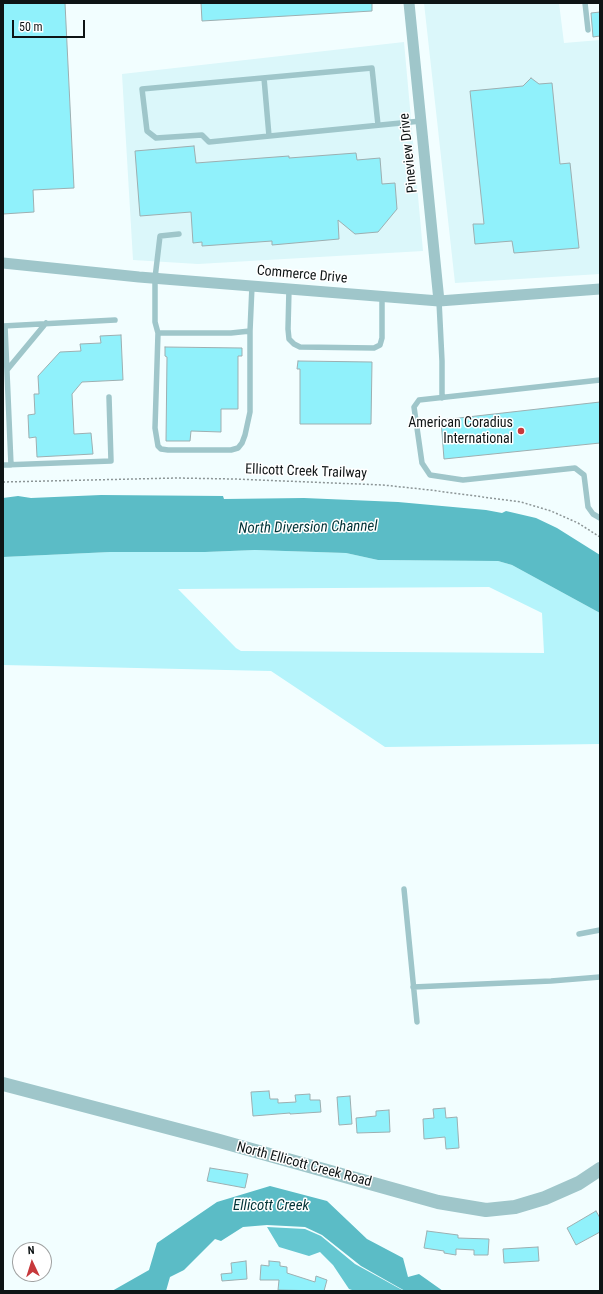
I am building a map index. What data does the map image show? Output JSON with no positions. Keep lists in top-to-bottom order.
{
  "streets": {
    "street": ["Pineview Drive", "Commerce Drive", "North Ellicott Creek Road"],
    "path": ["Ellicott Creek Trailway"]
  },
  "crossings": [
    ["Pineview Drive", "Commerce Drive"]
  ],
  "water": ["North Diversion Channel", "Ellicott Creek"],
  "places": ["American Coradius International"],
  "scale_bar": "50 m",
  "north": "top"
}
